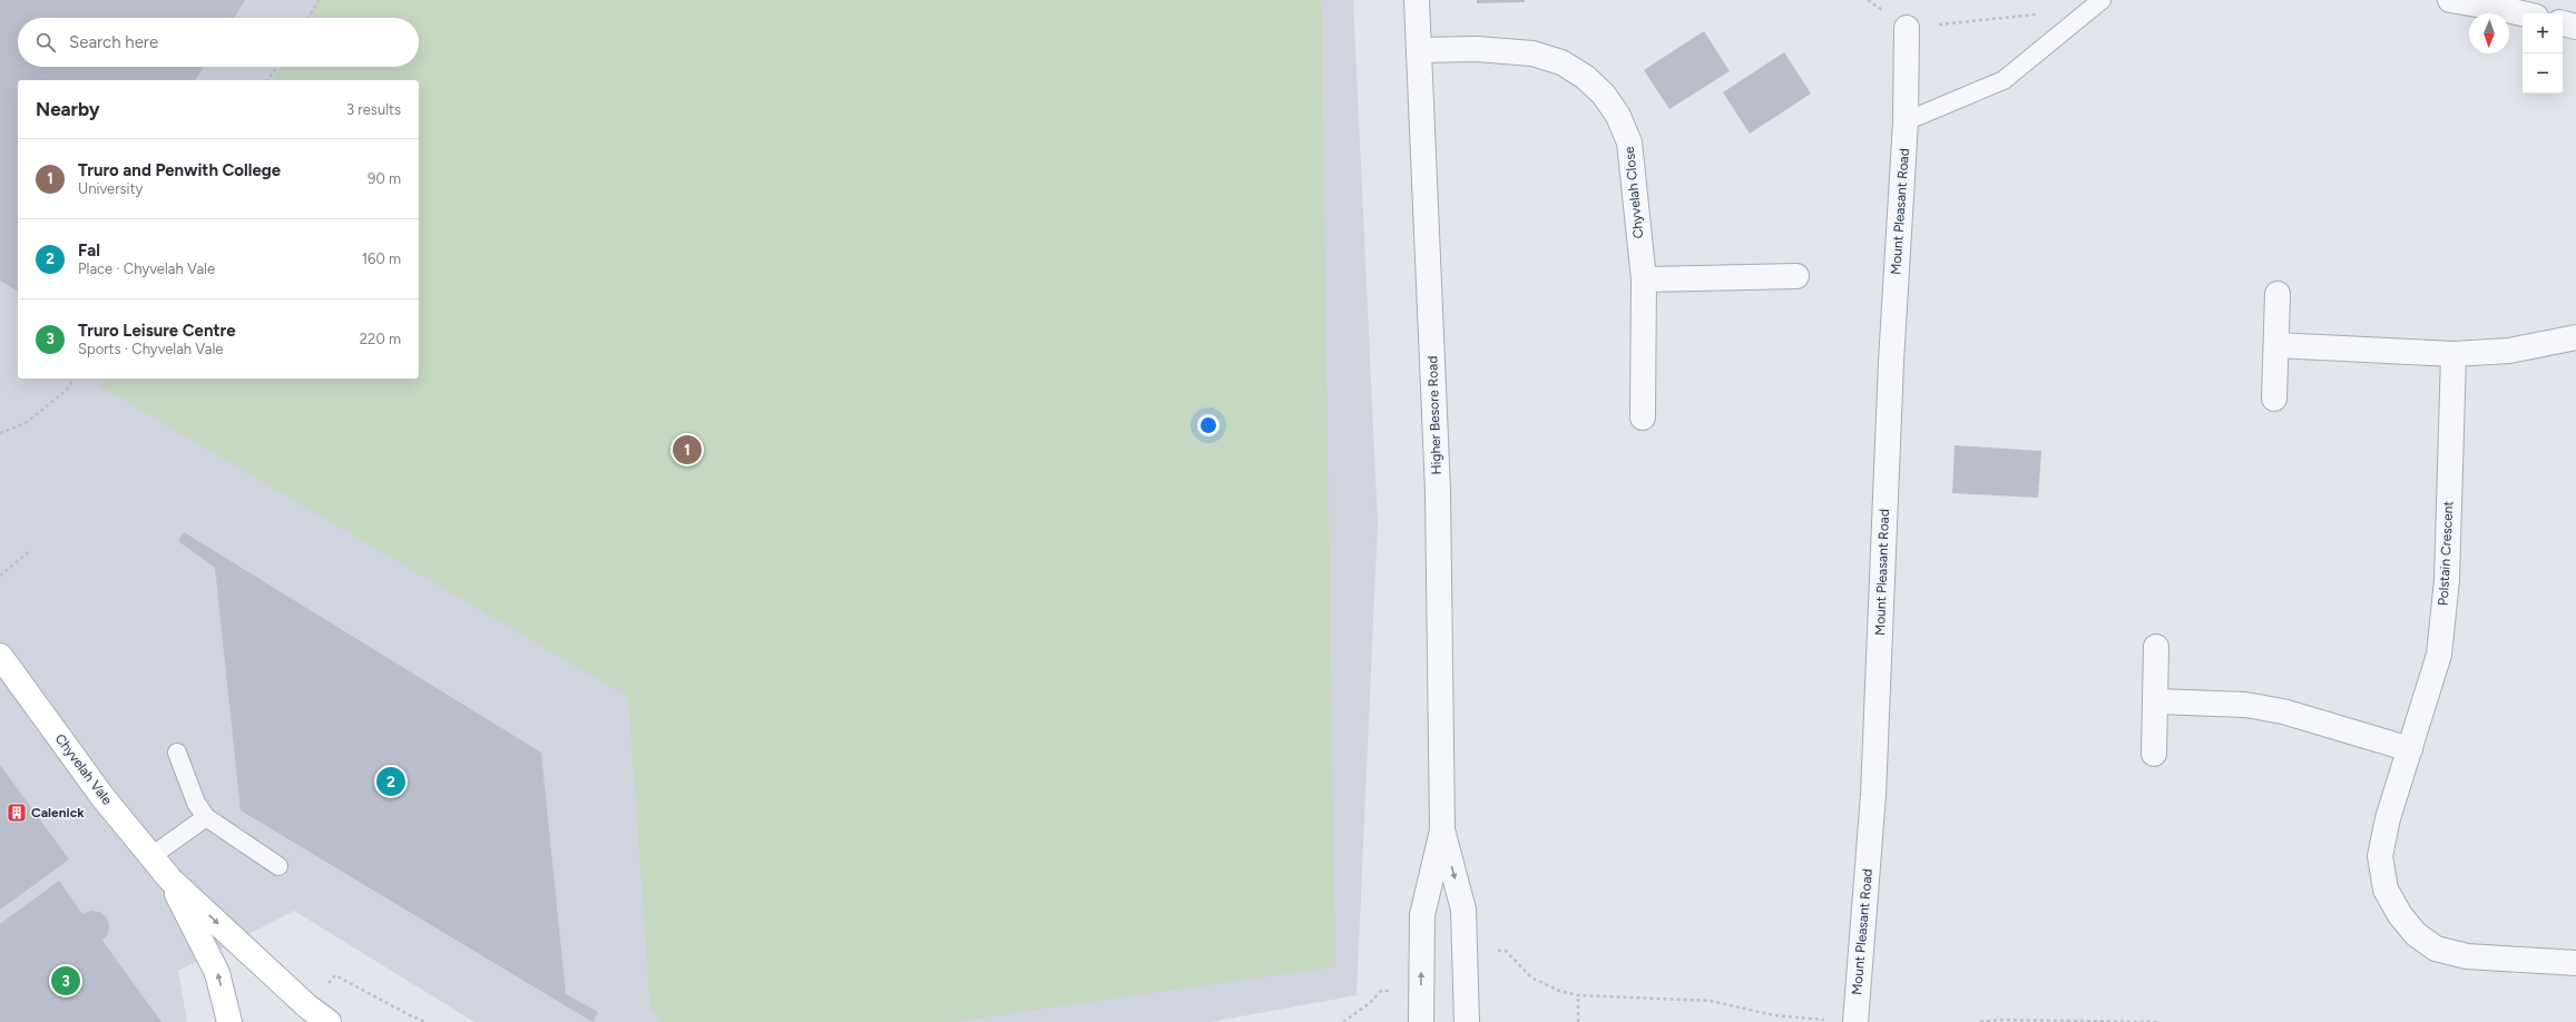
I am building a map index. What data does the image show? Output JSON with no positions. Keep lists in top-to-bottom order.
{
  "streets": {
    "street": [
      "Chyvelah Close",
      "Mount Pleasant Road",
      "Higher Besore Road",
      "Polstain Crescent",
      "Chyvelah Vale"
    ]
  },
  "crossings": [
    ["Chyvelah Close", "Higher Besore Road"]
  ],
  "places": {
    "building": ["Calenick"]
  },
  "north": "bottom",
  "page": {
    "map_buttons": ["+", "−"],
    "search": "Search here",
    "heading": ["Nearby", "3 results"],
    "list": [
      {
        "mark": "1",
        "name": "Truro and Penwith College",
        "note": "University",
        "value": "90 m"
      },
      {
        "mark": "2",
        "name": "Fal",
        "note": "Place · Chyvelah Vale",
        "value": "160 m"
      },
      {
        "mark": "3",
        "name": "Truro Leisure Centre",
        "note": "Sports · Chyvelah Vale",
        "value": "220 m"
      }
    ],
    "pins": ["1", "2", "3"]
  }
}
